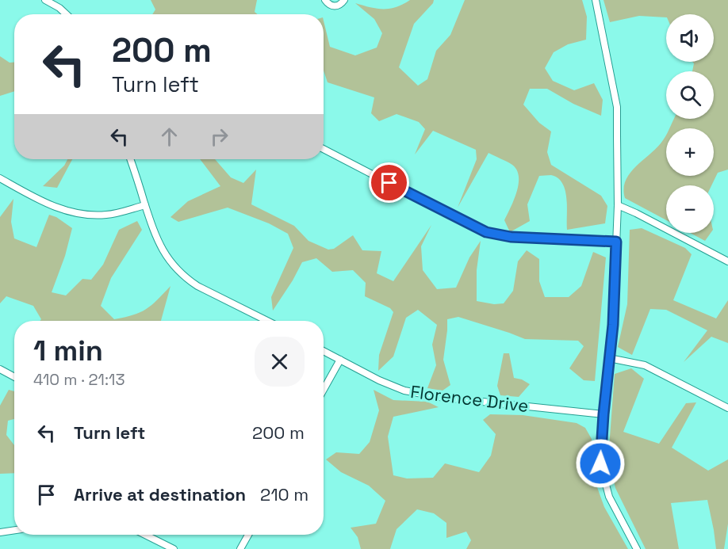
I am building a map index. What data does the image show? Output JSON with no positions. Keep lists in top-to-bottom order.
{
  "streets": {
    "street": ["Florence Drive"]
  },
  "page": {
    "map_buttons": ["+", "−"],
    "turn": ["200 m", "Turn left"],
    "heading": ["1 min", "410 m · 21:13"],
    "list": [
      {
        "name": "Turn left",
        "value": "200 m"
      },
      {
        "name": "Arrive at destination",
        "value": "210 m"
      }
    ]
  }
}
